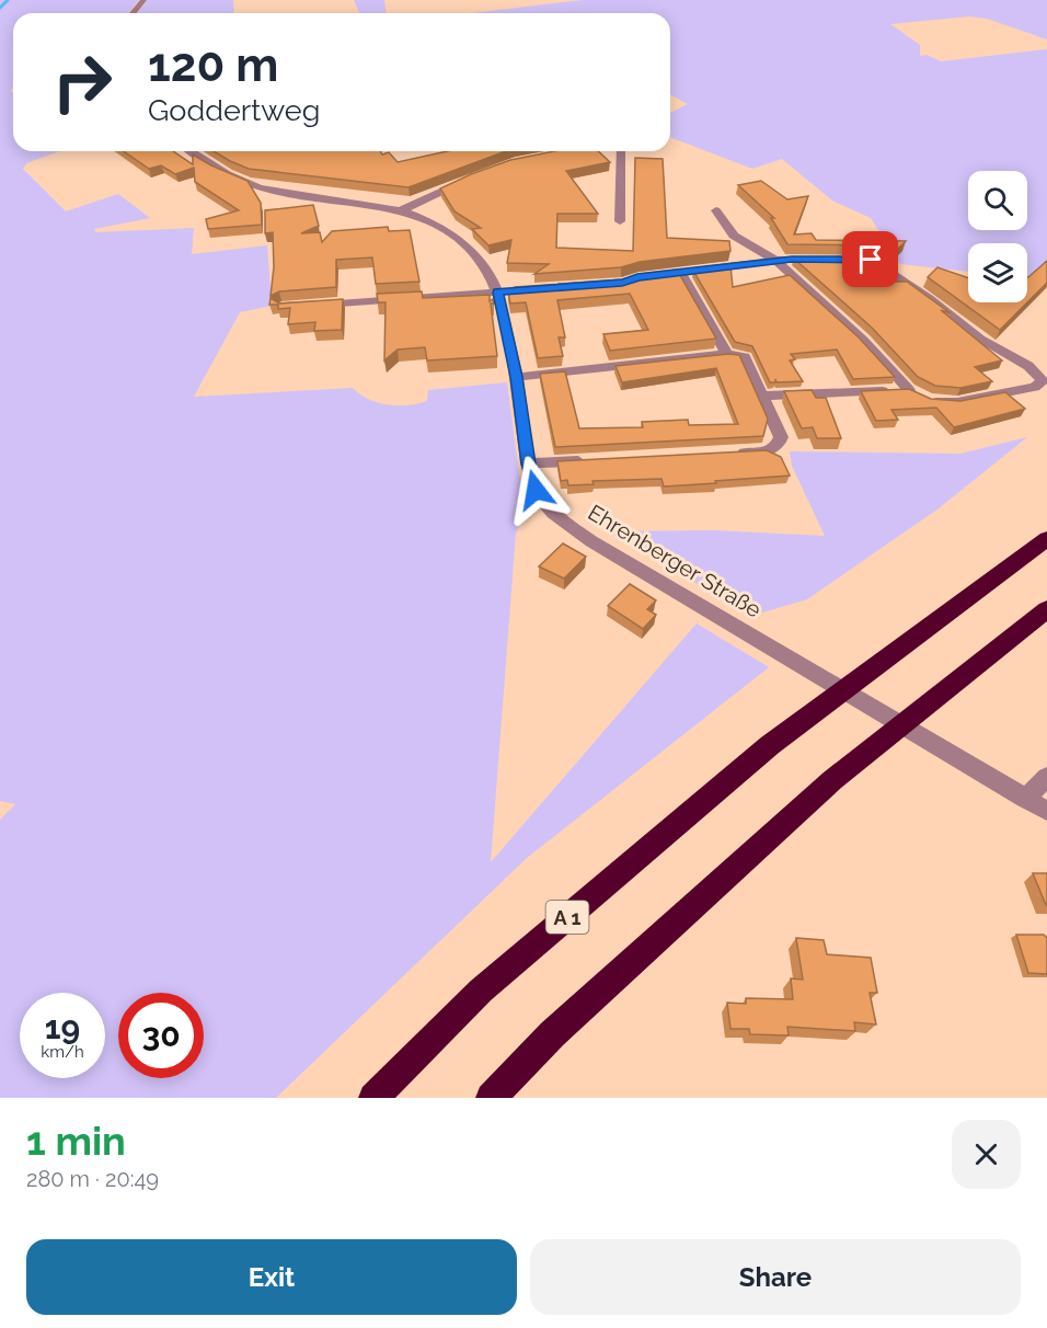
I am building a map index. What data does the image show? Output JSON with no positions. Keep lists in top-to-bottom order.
{
  "streets": {
    "highway": ["A 1"],
    "street": ["Ehrenberger Straße"]
  },
  "page": {
    "turn": ["120 m", "Goddertweg"],
    "speed": "19 km/h",
    "limit": "30",
    "heading": ["1 min", "280 m · 20:49"],
    "buttons": ["Exit", "Share"]
  }
}
